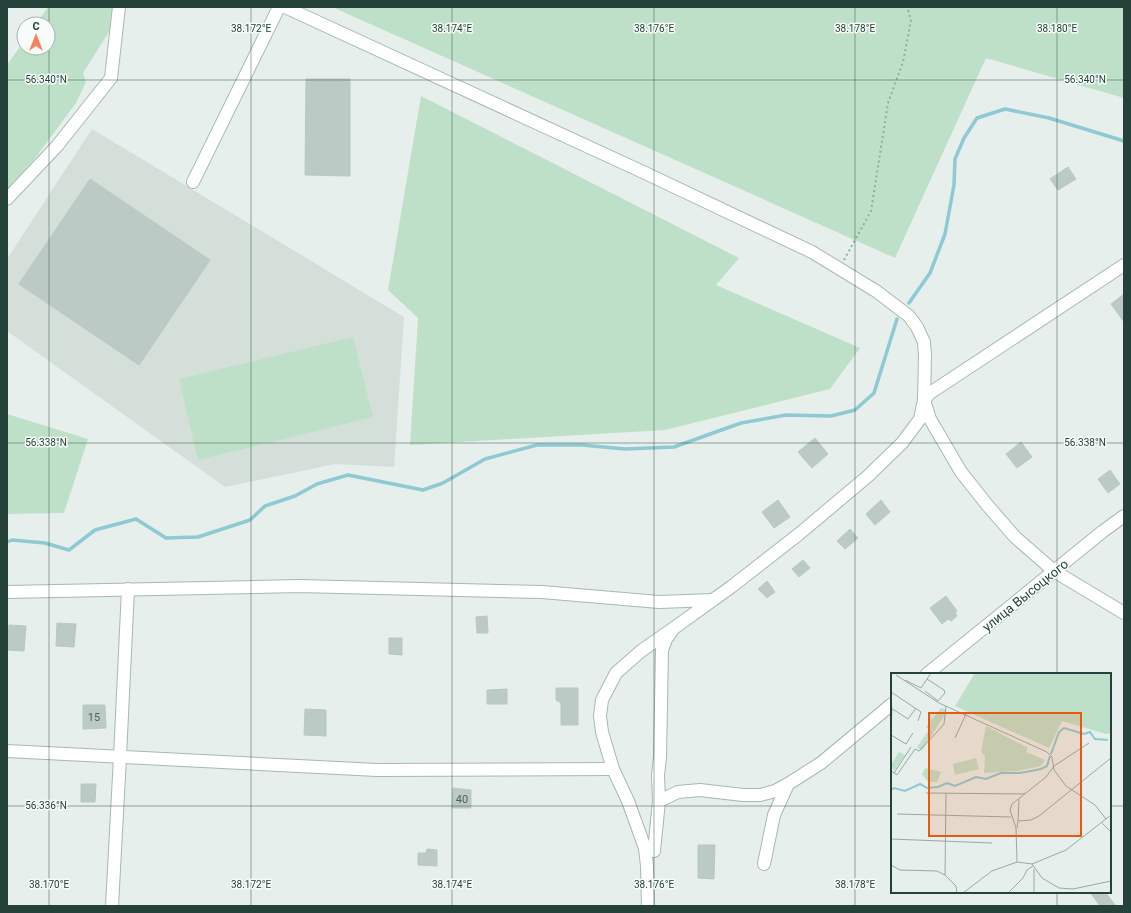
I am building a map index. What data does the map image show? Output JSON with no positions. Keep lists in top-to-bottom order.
{
  "streets": {
    "street": ["улица Высоцкого"]
  },
  "house_numbers": ["15", "40"],
  "north": "top",
  "coordinates": [
    "38.172°E",
    "38.174°E",
    "38.176°E",
    "38.178°E",
    "38.180°E",
    "56.340°N",
    "56.338°N",
    "56.336°N",
    "38.170°E"
  ]
}
